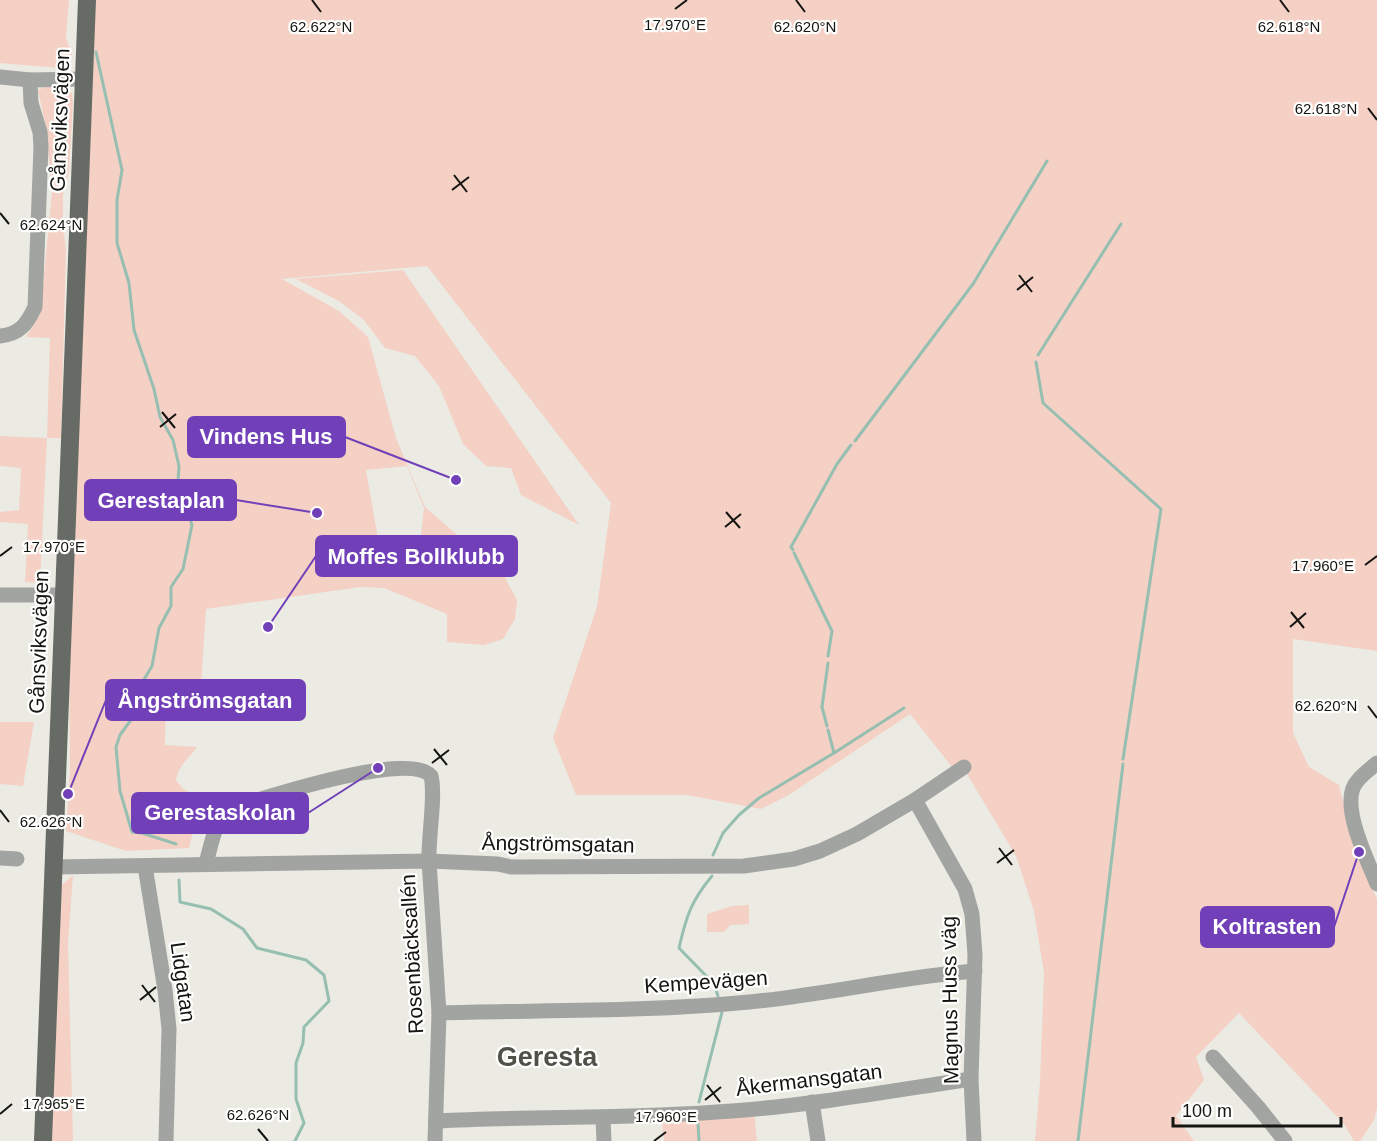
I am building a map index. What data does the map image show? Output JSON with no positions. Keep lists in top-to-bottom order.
{
  "streets": {
    "main road": ["Gånsviksvägen"],
    "street": [
      "Ångströmsgatan",
      "Rosenbäcksallén",
      "Lidgatan",
      "Kempevägen",
      "Magnus Huss väg",
      "Åkermansgatan"
    ]
  },
  "crossings": [
    ["Gånsviksvägen", "Ångströmsgatan"],
    ["Ångströmsgatan", "Rosenbäcksallén"],
    ["Ångströmsgatan", "Lidgatan"],
    ["Ångströmsgatan", "Magnus Huss väg"],
    ["Rosenbäcksallén", "Kempevägen"],
    ["Rosenbäcksallén", "Åkermansgatan"],
    ["Kempevägen", "Magnus Huss väg"],
    ["Magnus Huss väg", "Åkermansgatan"]
  ],
  "districts": ["Geresta"],
  "places": [
    "Vindens Hus",
    "Gerestaplan",
    "Moffes Bollklubb",
    "Gerestaskolan",
    "Ångströmsgatan",
    "Koltrasten"
  ],
  "scale_bar": "100 m",
  "coordinates": [
    "17.970°E",
    "62.618°N",
    "62.622°N",
    "62.620°N",
    "62.624°N",
    "17.960°E",
    "62.626°N",
    "17.965°E"
  ]
}
